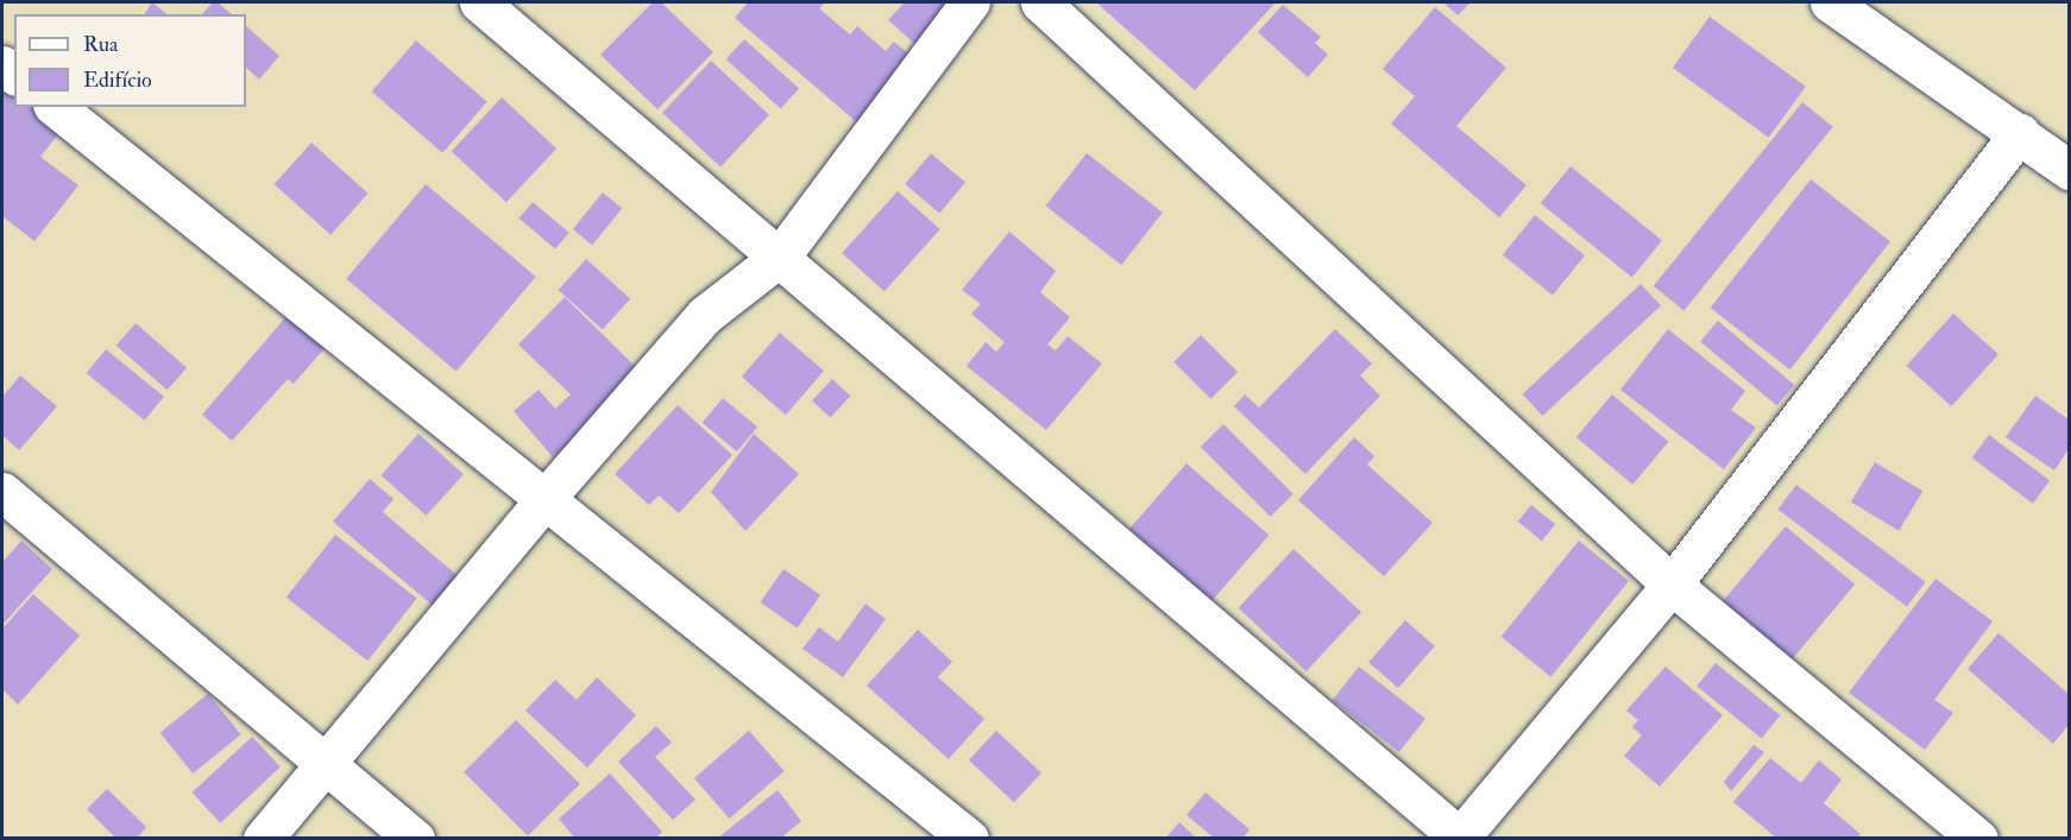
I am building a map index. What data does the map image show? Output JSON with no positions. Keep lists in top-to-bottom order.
{
  "legend": ["Rua", "Edifício"]
}
